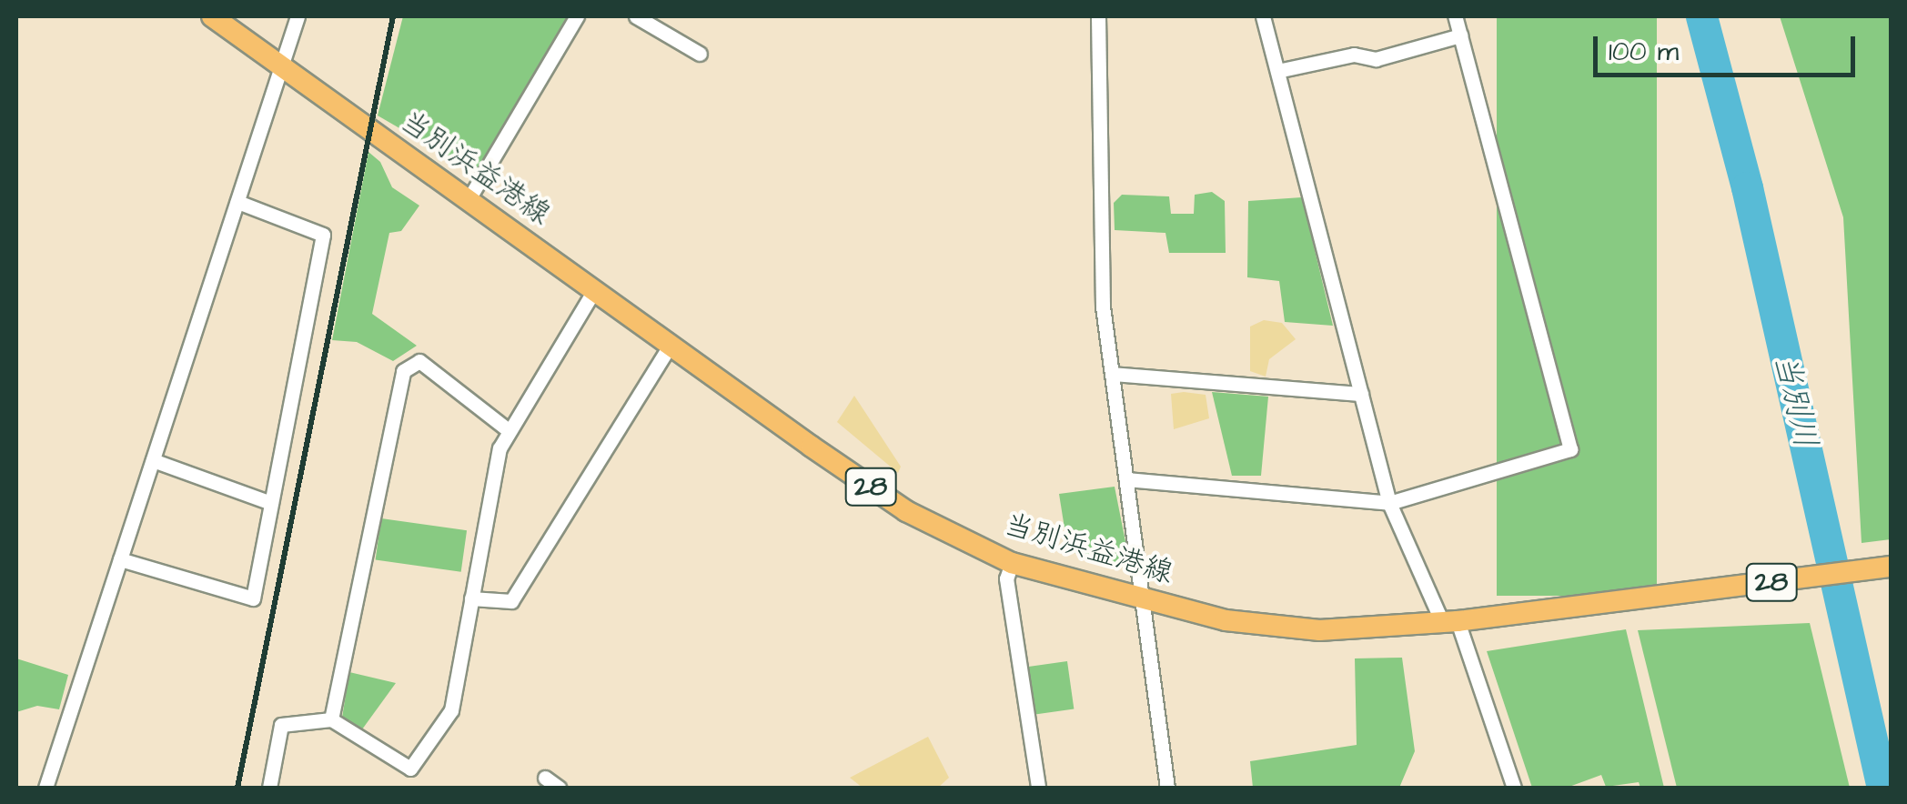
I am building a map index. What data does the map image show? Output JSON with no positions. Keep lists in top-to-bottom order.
{
  "streets": {
    "main road": ["当別浜益港線", "28"]
  },
  "water": ["当別川"],
  "scale_bar": "100 m"
}
